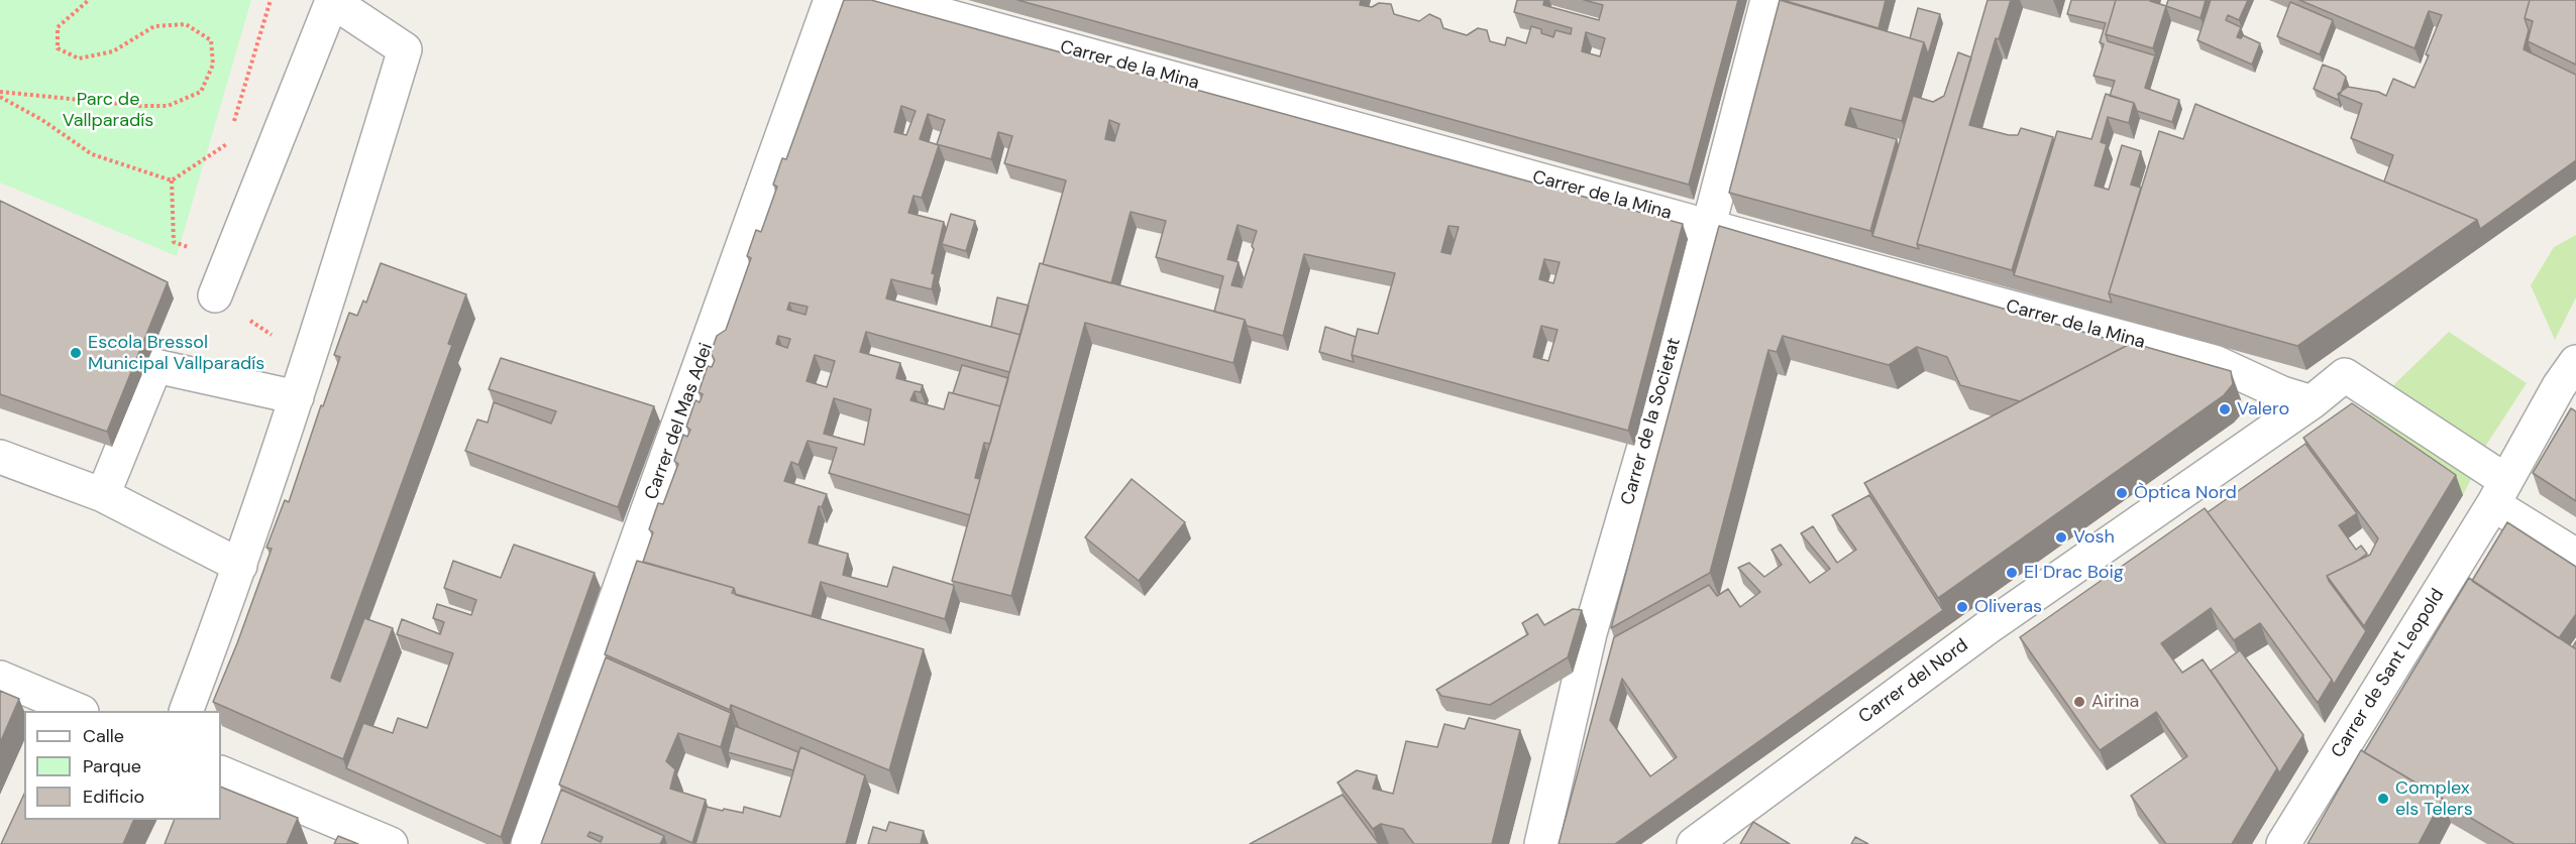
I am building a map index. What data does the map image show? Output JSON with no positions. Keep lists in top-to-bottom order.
{
  "streets": {
    "street": [
      "Carrer de la Mina",
      "Carrer del Mas Adei",
      "Carrer de la Societat",
      "Carrer de Sant Leopold",
      "Carrer del Nord"
    ]
  },
  "crossings": [
    ["Carrer de la Mina", "Carrer de la Societat"],
    ["Carrer de la Mina", "Carrer del Nord"],
    ["Carrer de Sant Leopold", "Carrer del Nord"]
  ],
  "parks": ["Parc de Vallparadís"],
  "places": [
    "Escola Bressol Municipal Vallparadís",
    "Valero",
    "Òptica Nord",
    "Vosh",
    "El Drac Boig",
    "Oliveras",
    "Airina",
    "Complex els Telers"
  ],
  "legend": ["Calle", "Parque", "Edificio"]
}
